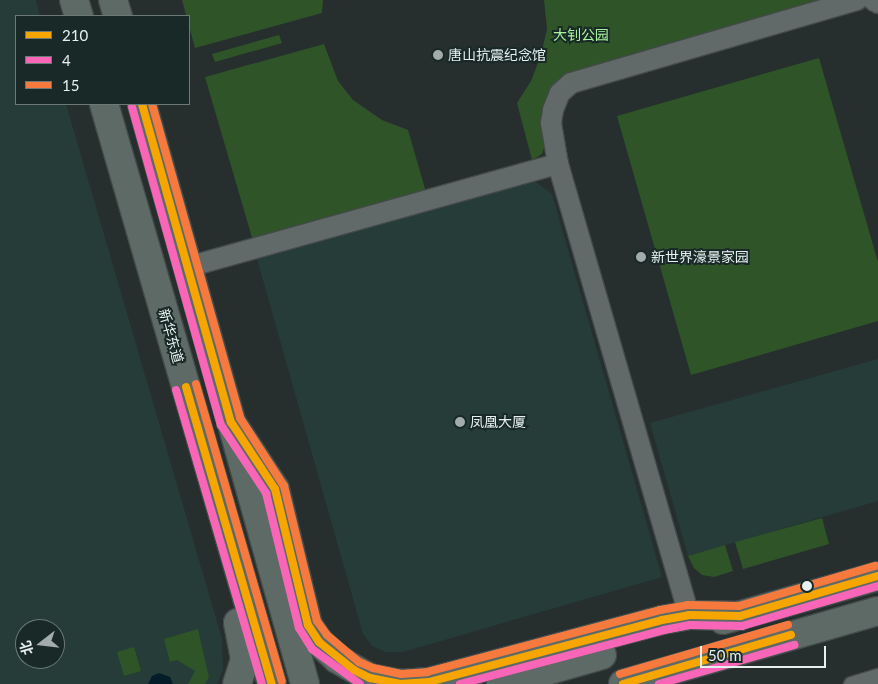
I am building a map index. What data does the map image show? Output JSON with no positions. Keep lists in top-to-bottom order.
{
  "streets": {
    "main road": ["新华东道"]
  },
  "parks": ["大钊公园"],
  "places": ["唐山抗震纪念馆", "新世界濠景家园", "凤凰大厦"],
  "lines": ["transit line 210", "transit line 15", "transit line 4"],
  "legend": ["210", "4", "15"],
  "scale_bar": "50 m",
  "north": "left"
}
